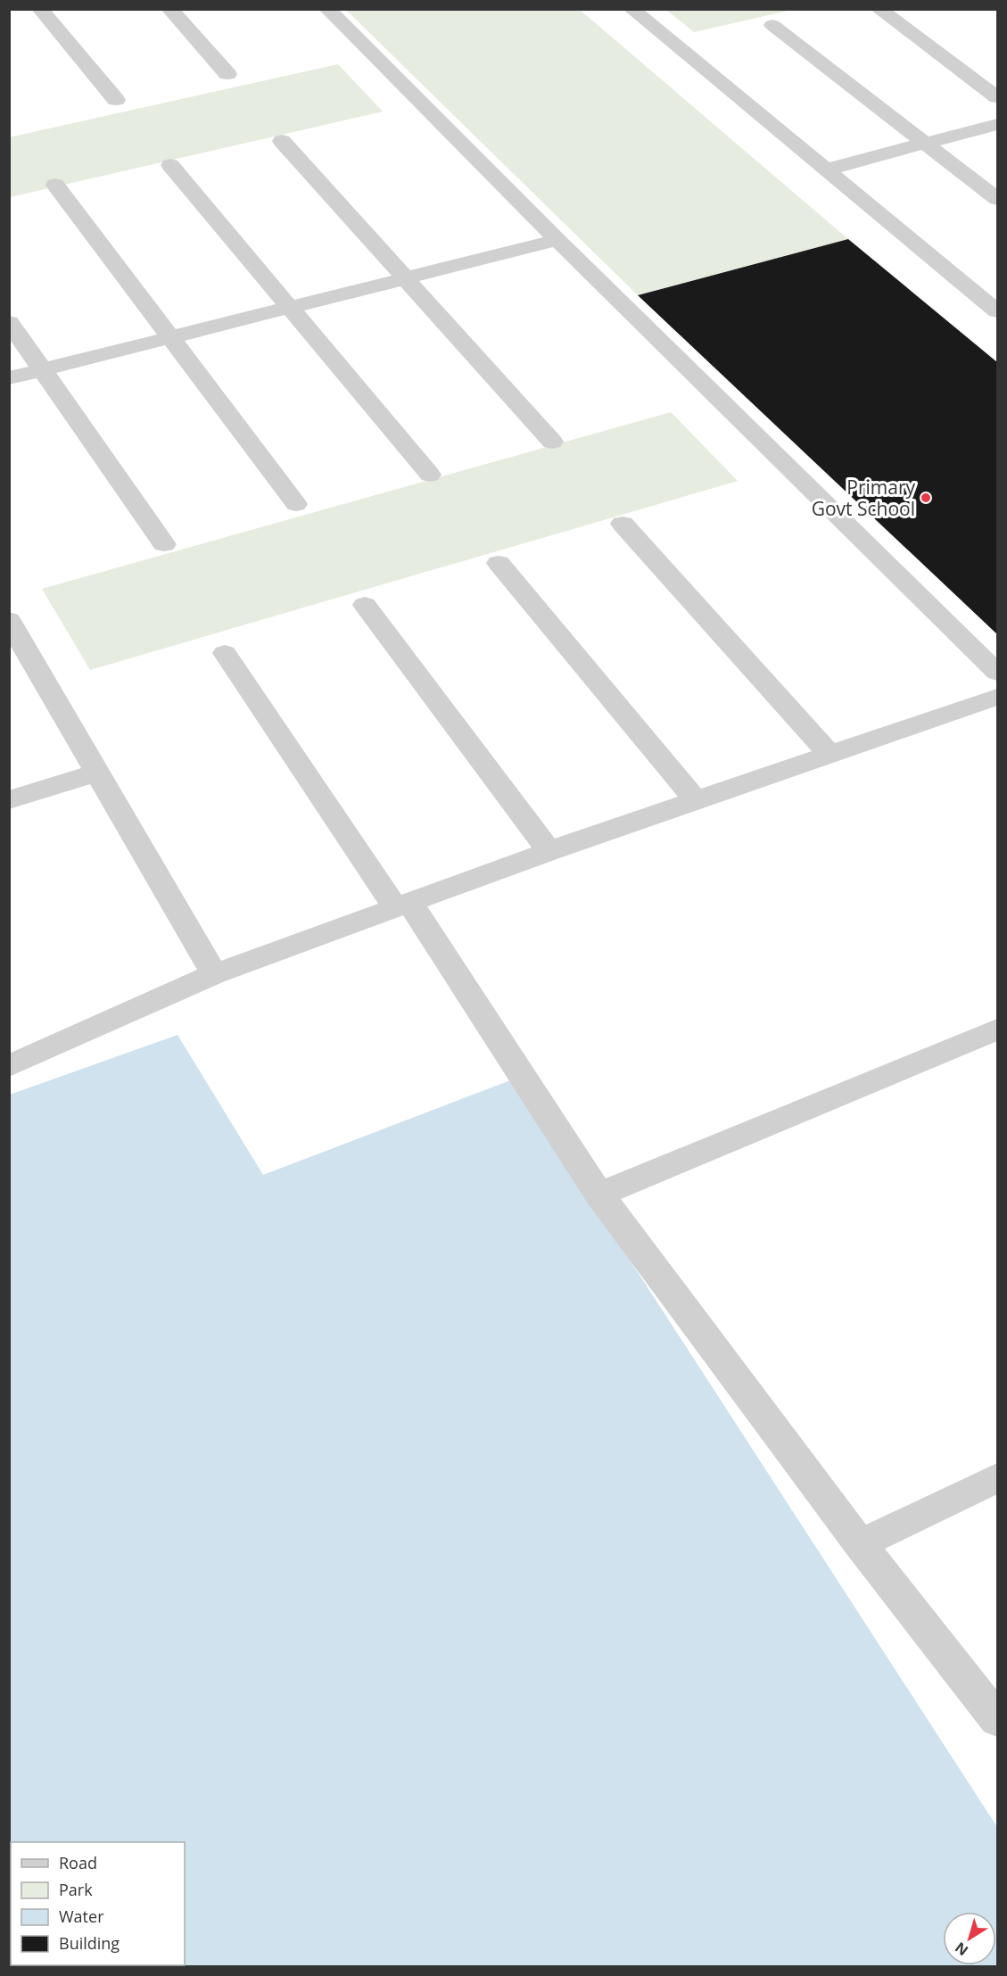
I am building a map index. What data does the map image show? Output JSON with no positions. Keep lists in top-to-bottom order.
{
  "places": ["Primary Govt School"],
  "legend": [
    "Road",
    "Park",
    "Water",
    "Building"
  ],
  "north": "bottom left"
}
